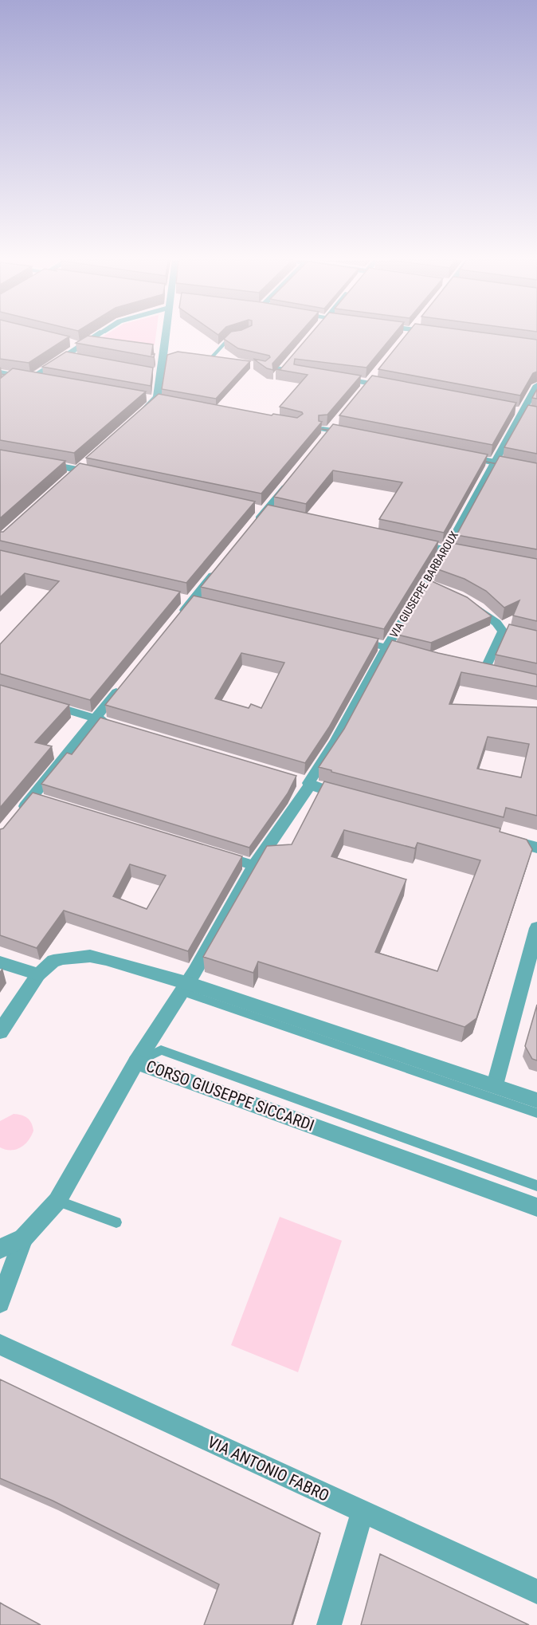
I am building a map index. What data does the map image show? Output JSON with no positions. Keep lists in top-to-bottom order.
{
  "streets": {
    "street": ["VIA GIUSEPPE BARBAROUX", "CORSO GIUSEPPE SICCARDI", "VIA ANTONIO FABRO"]
  },
  "crossings": [
    ["VIA GIUSEPPE BARBAROUX", "CORSO GIUSEPPE SICCARDI"]
  ]
}
